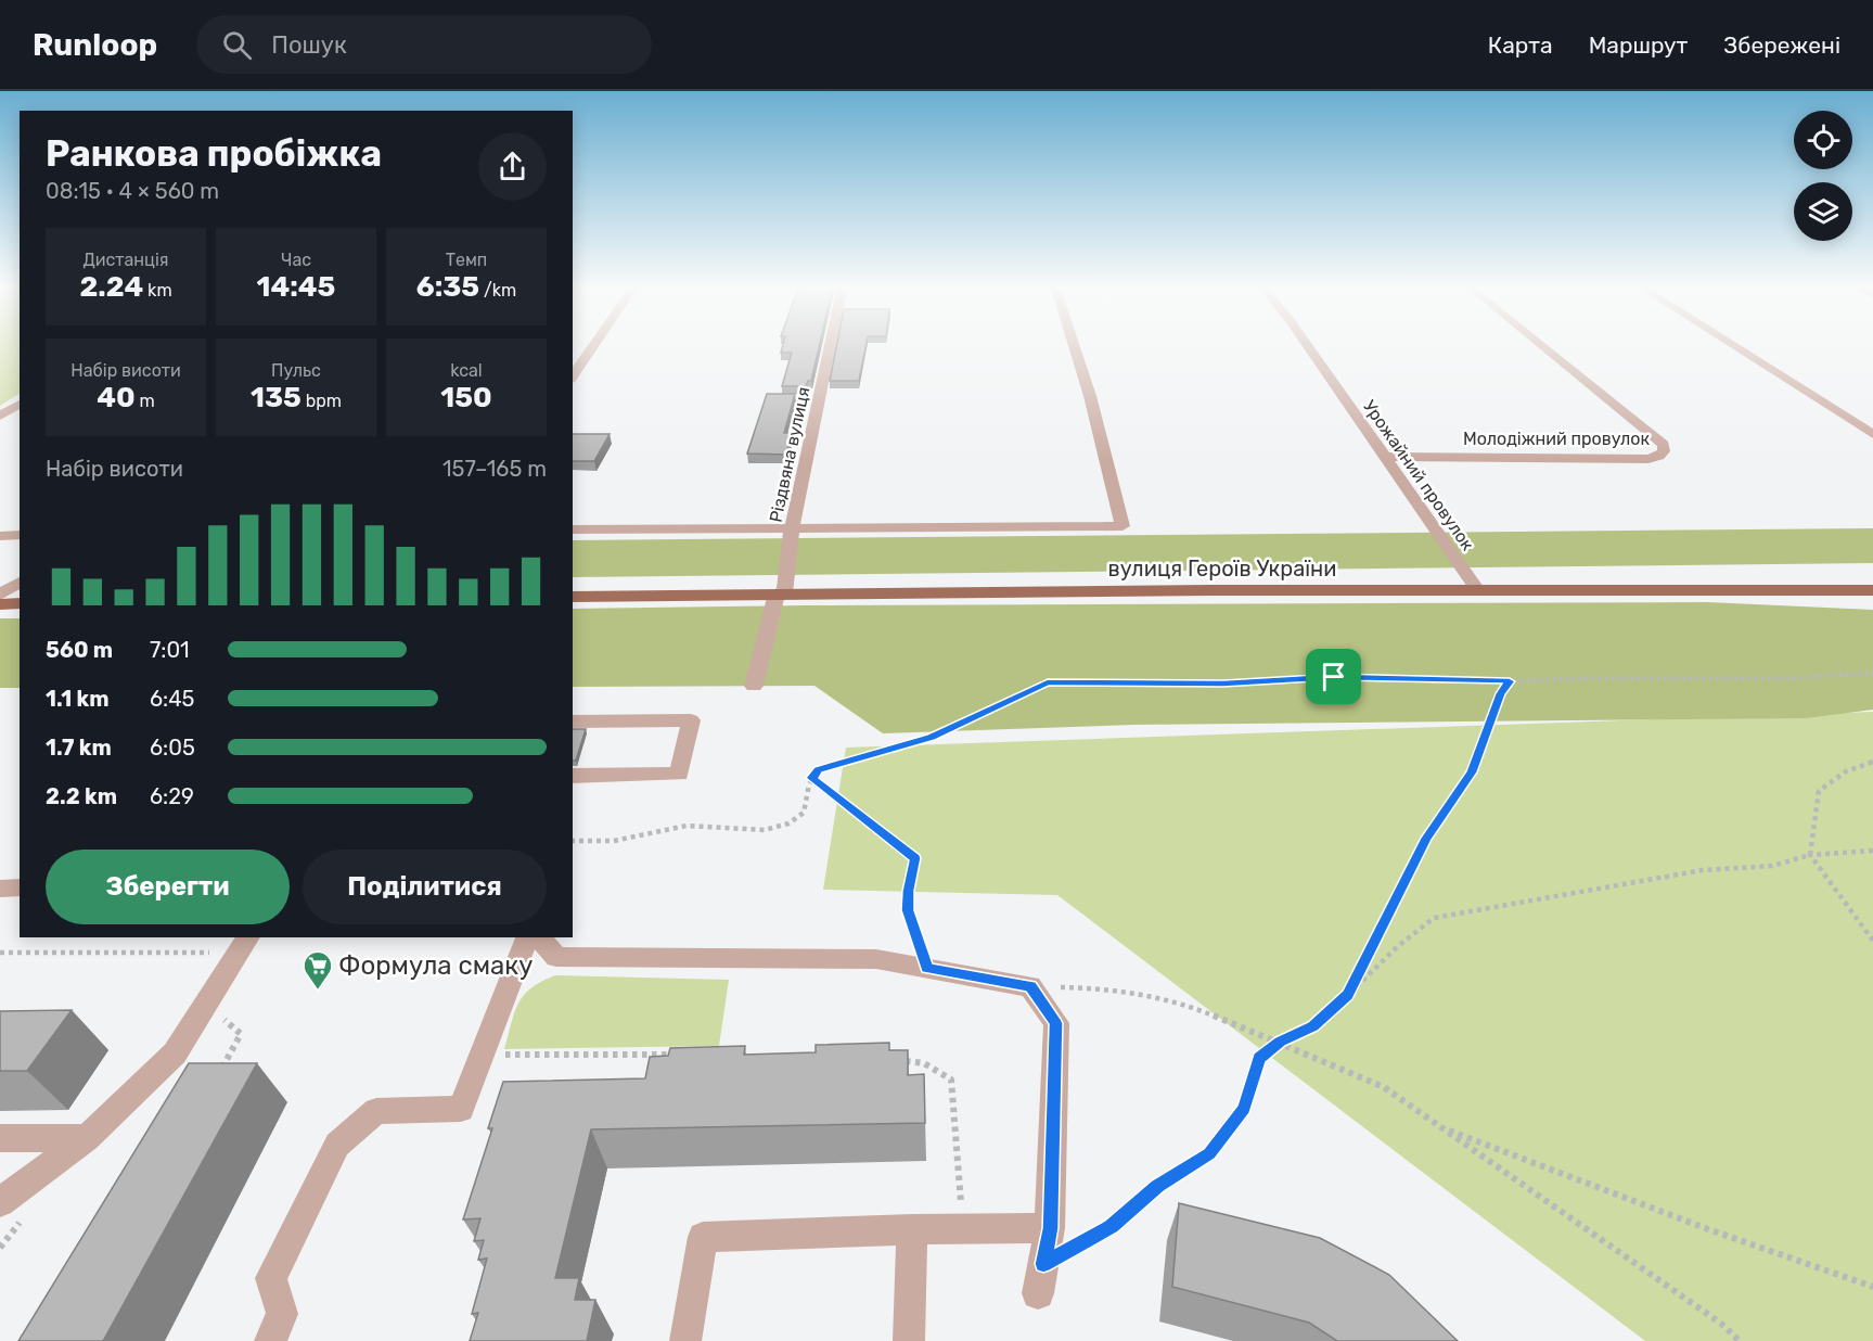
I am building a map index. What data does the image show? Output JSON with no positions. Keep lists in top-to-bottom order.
{
  "streets": {
    "main road": ["вулиця Героїв України"],
    "street": ["Молодіжний провулок", "Різдвяна вулиця", "Урожайний провулок"]
  },
  "crossings": [
    ["Молодіжний провулок", "Урожайний провулок"],
    ["Різдвяна вулиця", "вулиця Героїв України"],
    ["Урожайний провулок", "вулиця Героїв України"]
  ],
  "places": {
    "supermarket": ["Формула смаку"]
  },
  "page": {
    "header": "Runloop",
    "search": "Пошук",
    "nav": ["Карта", "Маршрут", "Збережені"],
    "heading": ["Ранкова пробіжка", "08:15 · 4 × 560 m"],
    "stats": [
      ["Дистанція", "2.24 km"],
      ["Час", "14:45"],
      ["Темп", "6:35 /km"],
      ["Набір висоти", "40 m"],
      ["Пульс", "135 bpm"],
      ["kcal", "150"]
    ],
    "chart": ["Набір висоти", "157–165 m"],
    "list": [
      {
        "name": "560 m",
        "note": "7:01"
      },
      {
        "name": "1.1 km",
        "note": "6:45"
      },
      {
        "name": "1.7 km",
        "note": "6:05"
      },
      {
        "name": "2.2 km",
        "note": "6:29"
      }
    ],
    "buttons": ["Зберегти", "Поділитися"]
  }
}
